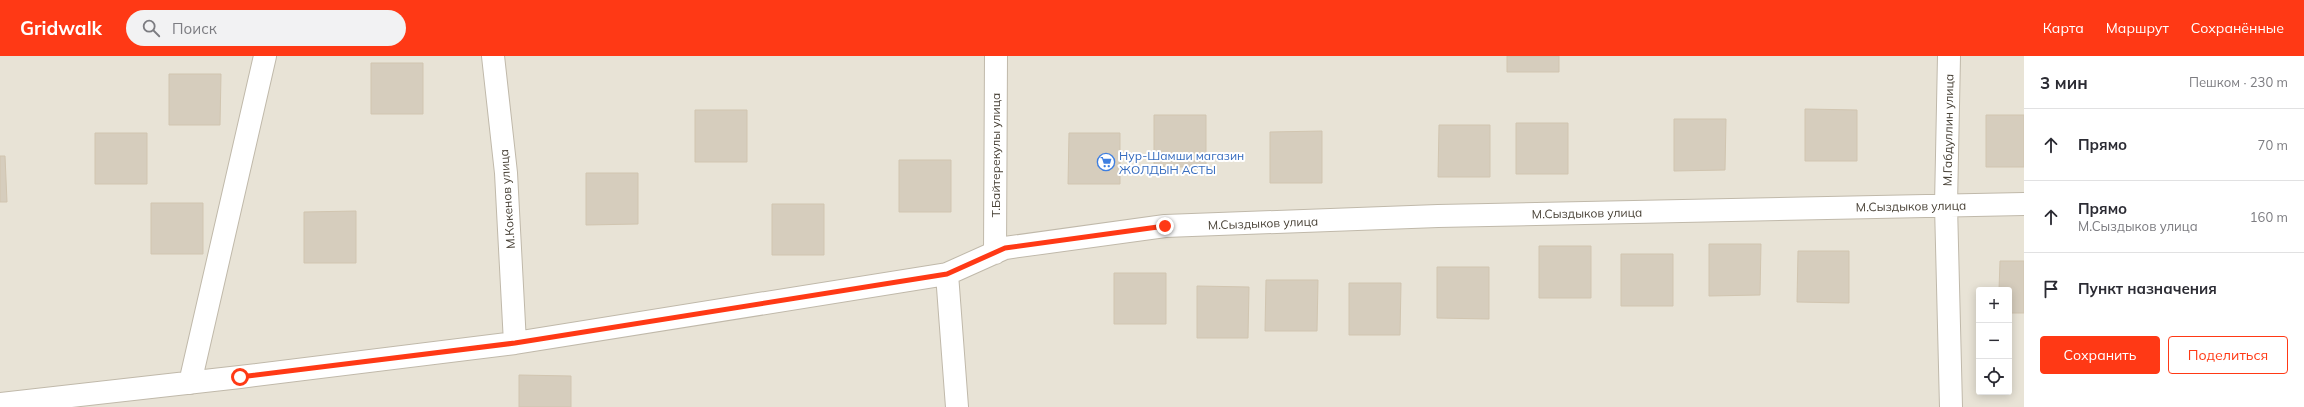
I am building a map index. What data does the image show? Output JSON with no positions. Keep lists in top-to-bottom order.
{
  "streets": {
    "street": [
      "М.Габдуллин улица",
      "Т.Байтерекулы улица",
      "М.Кокенов улица",
      "М.Сыздыков улица"
    ]
  },
  "crossings": [
    ["М.Габдуллин улица", "М.Сыздыков улица"],
    ["Т.Байтерекулы улица", "М.Сыздыков улица"],
    ["М.Кокенов улица", "М.Сыздыков улица"]
  ],
  "places": {
    "supermarket": ["Нур-Шамши магазин ЖОЛДЫН АСТЫ"]
  },
  "page": {
    "header": "Gridwalk",
    "search": "Поиск",
    "nav": ["Карта", "Маршрут", "Сохранённые"],
    "heading": ["3 мин", "Пешком · 230 m"],
    "list": [
      ["Прямо", "70 m"],
      ["Прямо", "М.Сыздыков улица", "160 m"],
      "Пункт назначения"
    ],
    "map_buttons": ["+", "−"],
    "buttons": ["Сохранить", "Поделиться"]
  }
}
